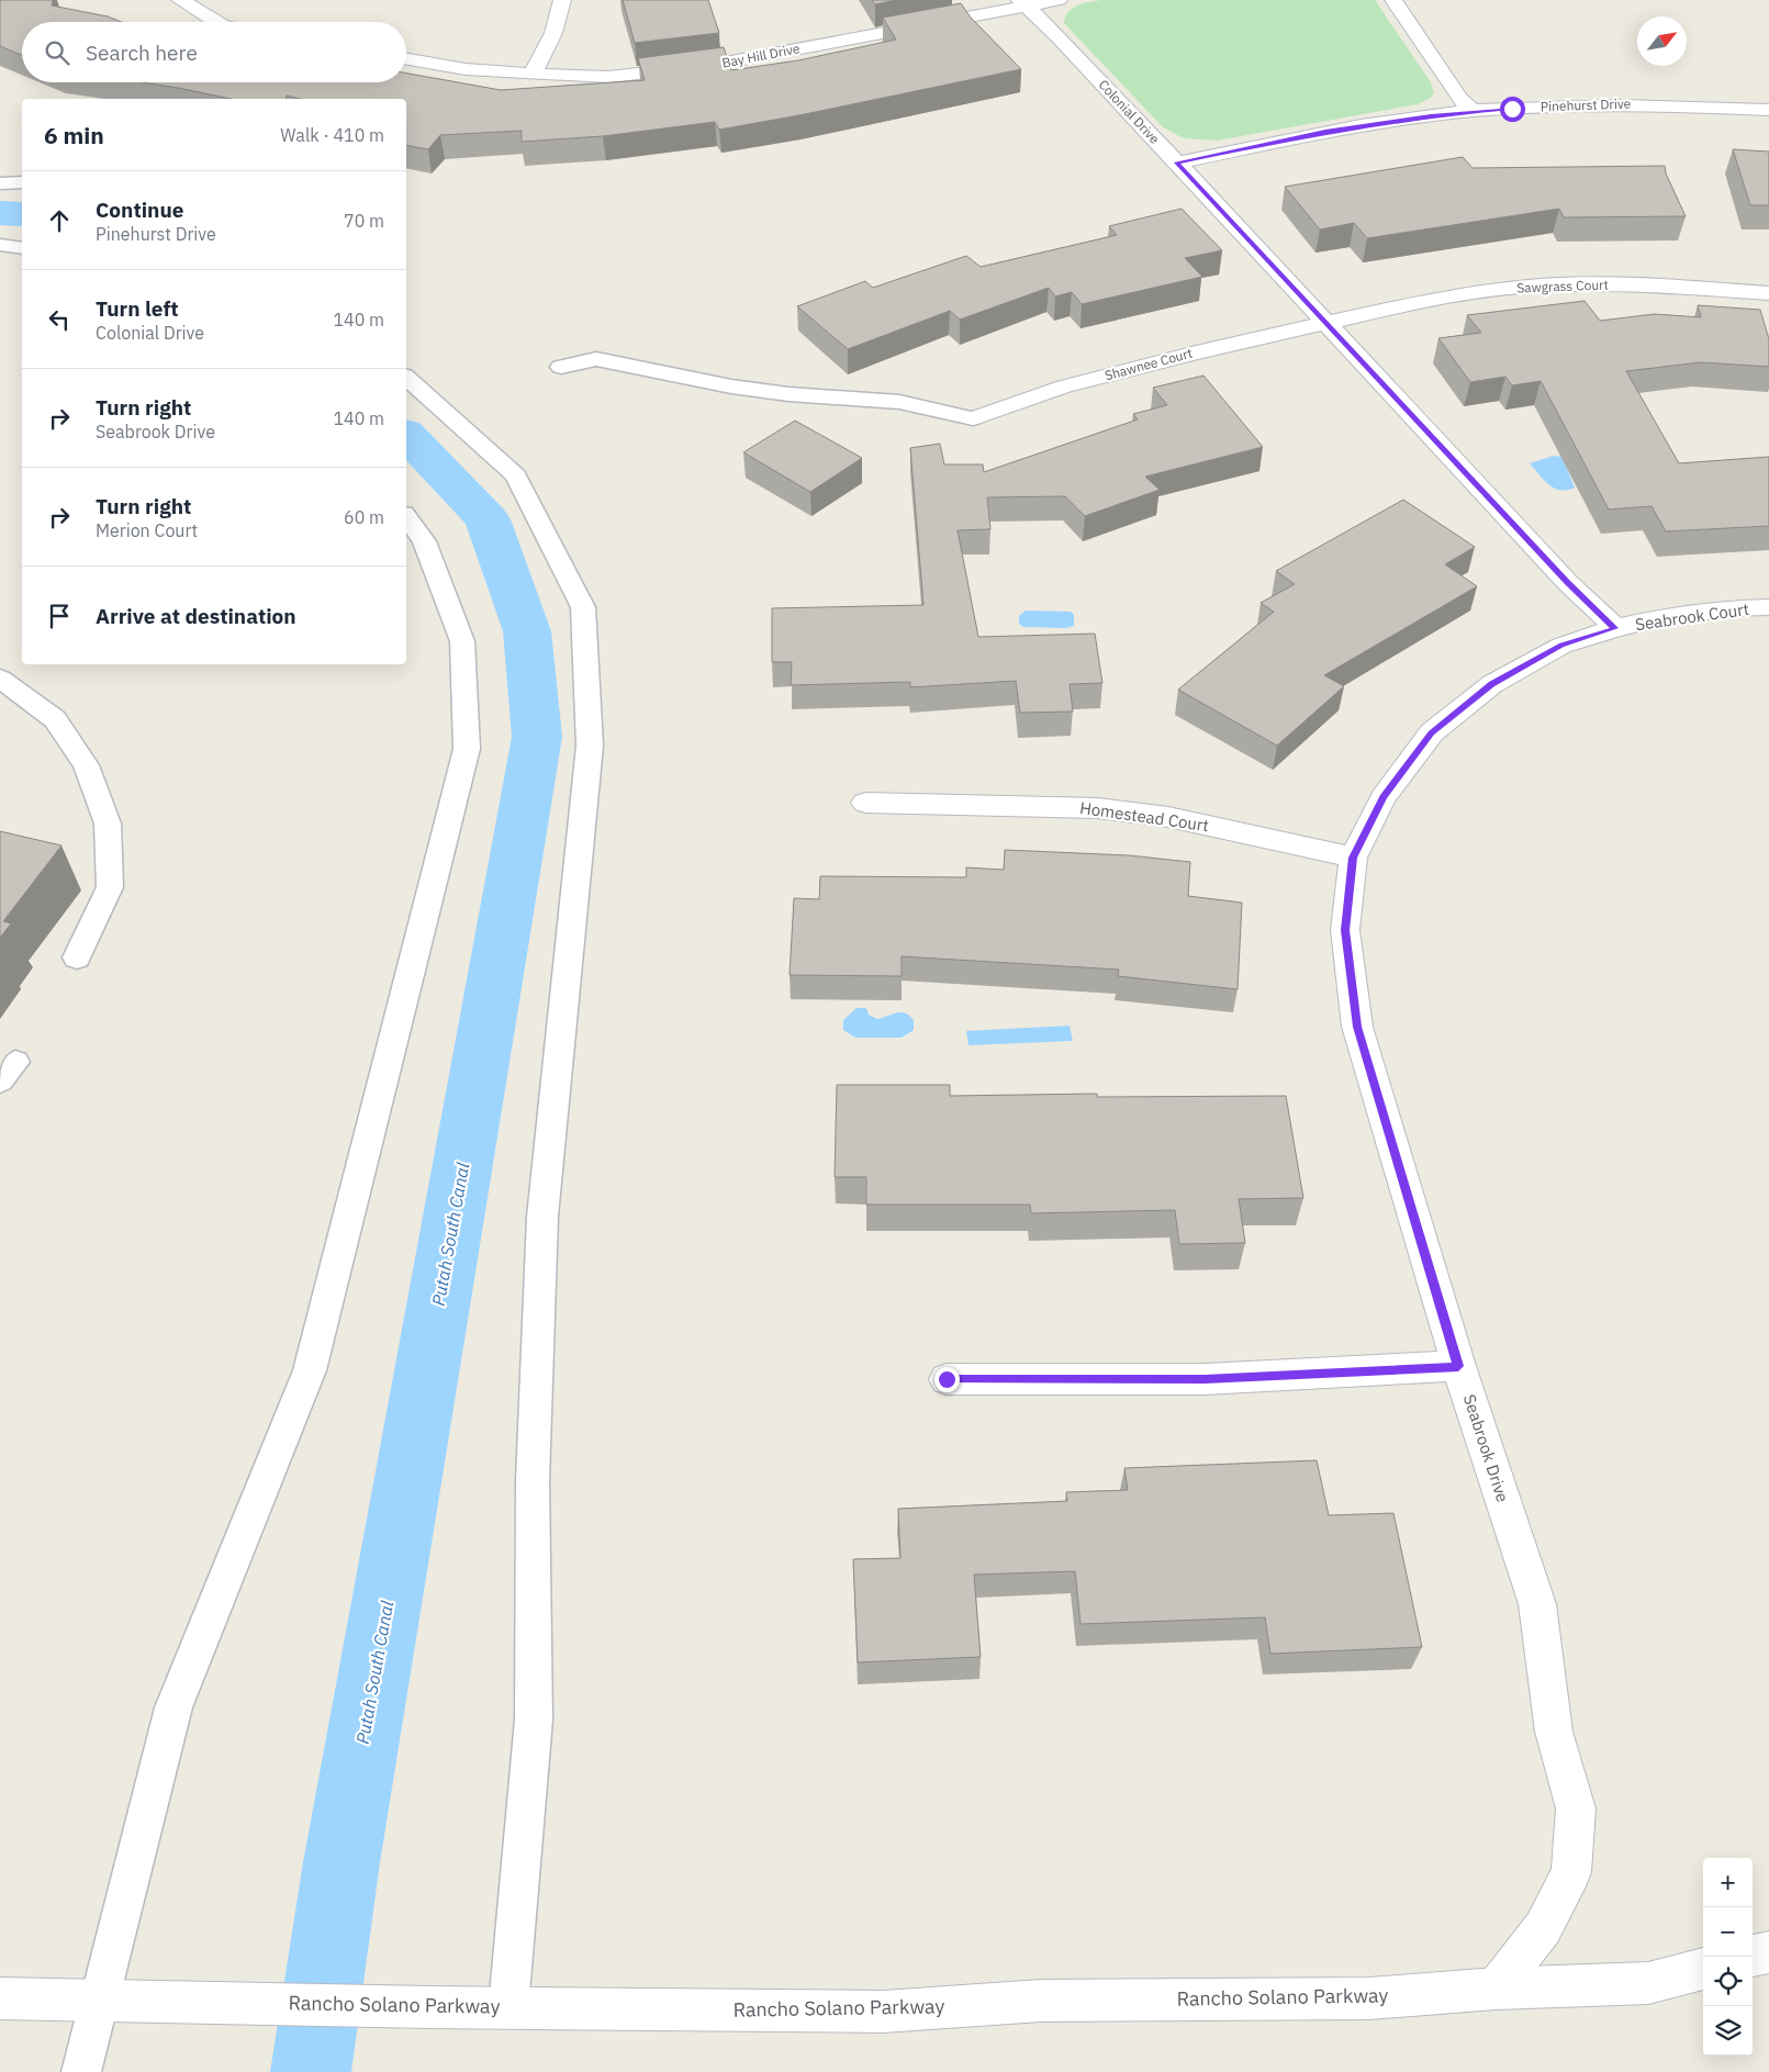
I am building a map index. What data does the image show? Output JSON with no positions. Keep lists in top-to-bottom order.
{
  "streets": {
    "street": [
      "Bay Hill Drive",
      "Pinehurst Drive",
      "Colonial Drive",
      "Sawgrass Court",
      "Shawnee Court",
      "Seabrook Court",
      "Homestead Court",
      "Seabrook Drive",
      "Rancho Solano Parkway"
    ]
  },
  "crossings": [
    ["Bay Hill Drive", "Colonial Drive"],
    ["Pinehurst Drive", "Colonial Drive"],
    ["Colonial Drive", "Sawgrass Court"],
    ["Colonial Drive", "Shawnee Court"],
    ["Colonial Drive", "Seabrook Court"],
    ["Colonial Drive", "Seabrook Drive"],
    ["Sawgrass Court", "Shawnee Court"],
    ["Seabrook Court", "Seabrook Drive"],
    ["Homestead Court", "Seabrook Drive"],
    ["Seabrook Drive", "Rancho Solano Parkway"]
  ],
  "water": ["Putah South Canal"],
  "north": "top right",
  "page": {
    "search": "Search here",
    "heading": ["6 min", "Walk · 410 m"],
    "list": [
      ["Continue", "Pinehurst Drive", "70 m"],
      ["Turn left", "Colonial Drive", "140 m"],
      ["Turn right", "Seabrook Drive", "140 m"],
      ["Turn right", "Merion Court", "60 m"],
      "Arrive at destination"
    ],
    "map_buttons": ["+", "−"]
  }
}
